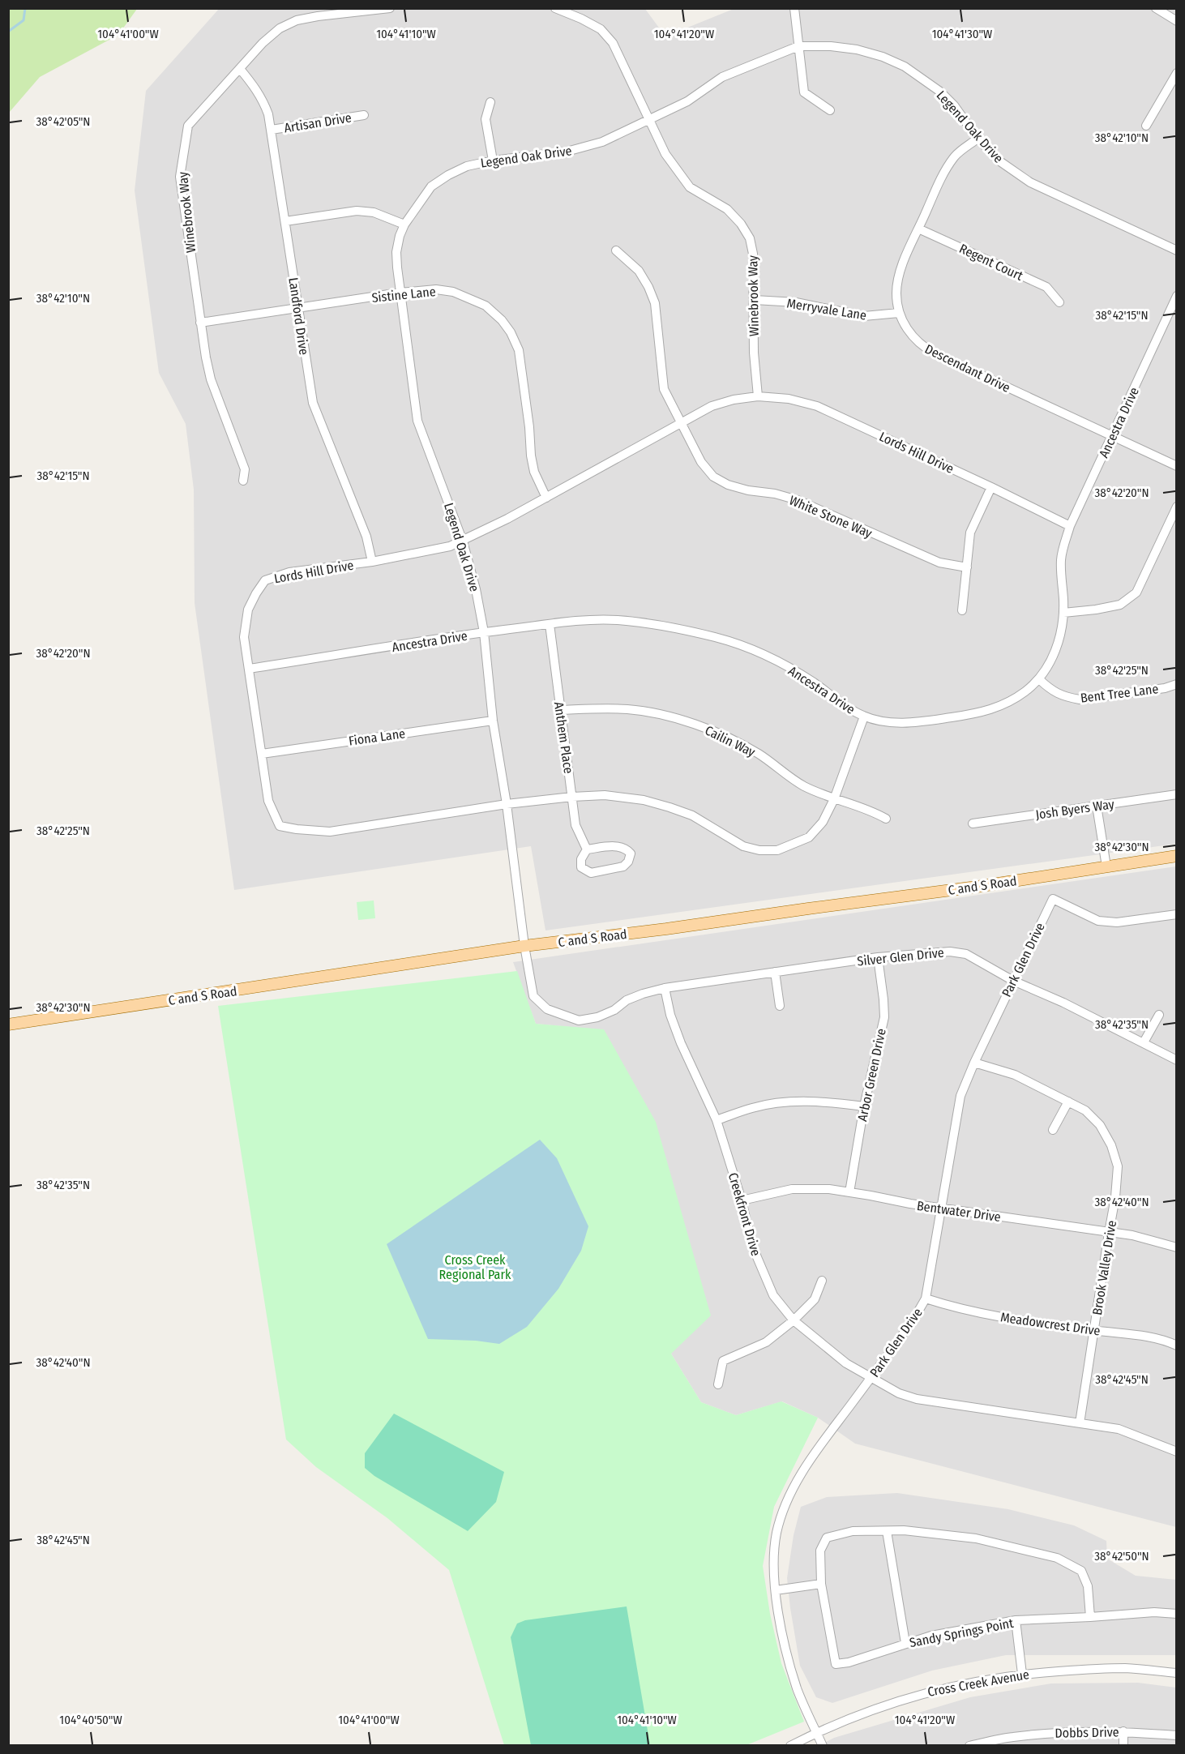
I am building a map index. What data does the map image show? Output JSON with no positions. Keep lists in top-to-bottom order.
{
  "streets": {
    "main road": ["C and S Road"],
    "street": [
      "Artisan Drive",
      "Legend Oak Drive",
      "Winebrook Way",
      "Regent Court",
      "Sistine Lane",
      "Merryvale Lane",
      "Landford Drive",
      "Descendant Drive",
      "Ancestra Drive",
      "Lords Hill Drive",
      "White Stone Way",
      "Bent Tree Lane",
      "Fiona Lane",
      "Anthem Place",
      "Cailin Way",
      "Josh Byers Way",
      "Silver Glen Drive",
      "Park Glen Drive",
      "Arbor Green Drive",
      "Bentwater Drive",
      "Creekfront Drive",
      "Brook Valley Drive",
      "Meadowcrest Drive",
      "Sandy Springs Point",
      "Cross Creek Avenue",
      "Dobbs Drive"
    ]
  },
  "crossings": [
    ["Artisan Drive", "Landford Drive"],
    ["Legend Oak Drive", "Winebrook Way"],
    ["Legend Oak Drive", "Sistine Lane"],
    ["Legend Oak Drive", "Descendant Drive"],
    ["Legend Oak Drive", "Ancestra Drive"],
    ["Legend Oak Drive", "Lords Hill Drive"],
    ["Legend Oak Drive", "Fiona Lane"],
    ["Legend Oak Drive", "C and S Road"],
    ["Legend Oak Drive", "Silver Glen Drive"],
    ["Winebrook Way", "Sistine Lane"],
    ["Winebrook Way", "Merryvale Lane"],
    ["Winebrook Way", "Landford Drive"],
    ["Winebrook Way", "Lords Hill Drive"],
    ["Regent Court", "Descendant Drive"],
    ["Sistine Lane", "Landford Drive"],
    ["Sistine Lane", "Lords Hill Drive"],
    ["Merryvale Lane", "Descendant Drive"],
    ["Landford Drive", "Lords Hill Drive"],
    ["Descendant Drive", "Ancestra Drive"],
    ["Ancestra Drive", "Lords Hill Drive"],
    ["Ancestra Drive", "Bent Tree Lane"],
    ["Ancestra Drive", "Anthem Place"],
    ["Lords Hill Drive", "White Stone Way"],
    ["Lords Hill Drive", "Fiona Lane"],
    ["Anthem Place", "Cailin Way"],
    ["C and S Road", "Silver Glen Drive"],
    ["Silver Glen Drive", "Park Glen Drive"],
    ["Silver Glen Drive", "Arbor Green Drive"],
    ["Silver Glen Drive", "Creekfront Drive"],
    ["Park Glen Drive", "Bentwater Drive"],
    ["Park Glen Drive", "Creekfront Drive"],
    ["Park Glen Drive", "Brook Valley Drive"],
    ["Park Glen Drive", "Meadowcrest Drive"],
    ["Park Glen Drive", "Cross Creek Avenue"],
    ["Arbor Green Drive", "Bentwater Drive"],
    ["Bentwater Drive", "Creekfront Drive"],
    ["Bentwater Drive", "Brook Valley Drive"],
    ["Creekfront Drive", "Brook Valley Drive"],
    ["Brook Valley Drive", "Meadowcrest Drive"]
  ],
  "parks": ["Cross Creek Regional Park"],
  "coordinates": [
    "104°41'00\"W",
    "104°41'10\"W",
    "104°41'20\"W",
    "104°41'30\"W",
    "38°42'05\"N",
    "38°42'10\"N",
    "38°42'15\"N",
    "38°42'20\"N",
    "38°42'25\"N",
    "38°42'30\"N",
    "38°42'35\"N",
    "38°42'40\"N",
    "38°42'45\"N",
    "38°42'50\"N",
    "104°40'50\"W"
  ]
}
